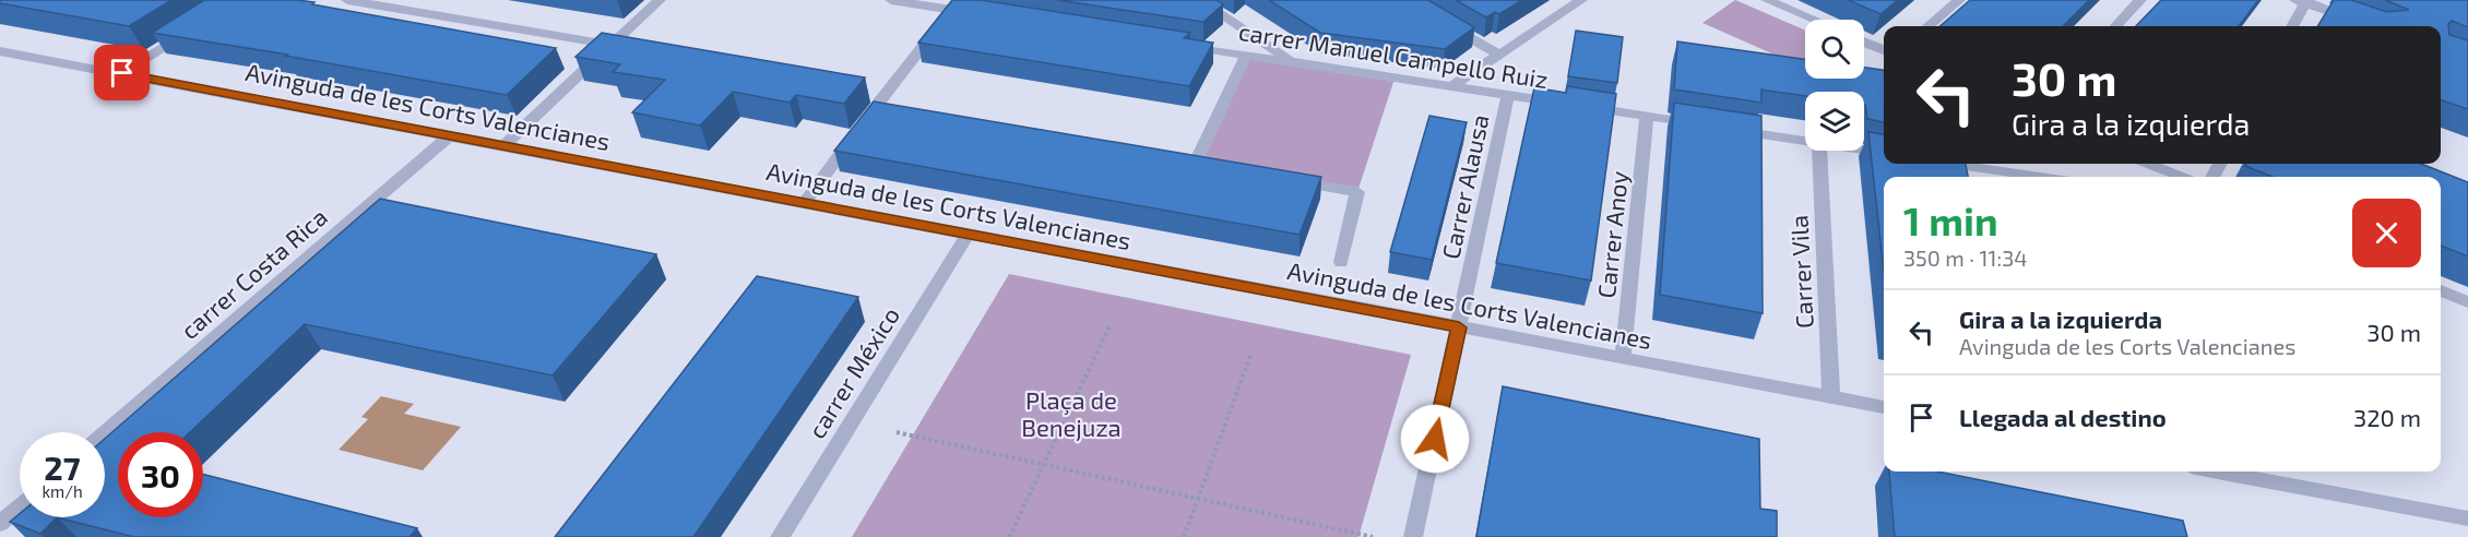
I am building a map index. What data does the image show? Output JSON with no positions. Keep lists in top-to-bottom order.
{
  "streets": {
    "street": [
      "carrer Manuel Campello Ruiz",
      "Avinguda de les Corts Valencianes",
      "Carrer Alausa",
      "Carrer Anoy",
      "Carrer Vila",
      "carrer Costa Rica",
      "carrer México"
    ]
  },
  "crossings": [
    ["carrer Manuel Campello Ruiz", "Carrer Alausa"],
    ["carrer Manuel Campello Ruiz", "Carrer Anoy"],
    ["Avinguda de les Corts Valencianes", "Carrer Alausa"],
    ["Avinguda de les Corts Valencianes", "Carrer Anoy"],
    ["Avinguda de les Corts Valencianes", "Carrer Vila"],
    ["Avinguda de les Corts Valencianes", "carrer Costa Rica"],
    ["Avinguda de les Corts Valencianes", "carrer México"]
  ],
  "parks": ["Plaça de Benejuza"],
  "page": {
    "turn": ["30 m", "Gira a la izquierda"],
    "heading": ["1 min", "350 m · 11:34"],
    "list": [
      {
        "name": "Gira a la izquierda",
        "note": "Avinguda de les Corts Valencianes",
        "value": "30 m"
      },
      {
        "name": "Llegada al destino",
        "value": "320 m"
      }
    ],
    "speed": "27 km/h",
    "limit": "30"
  }
}
